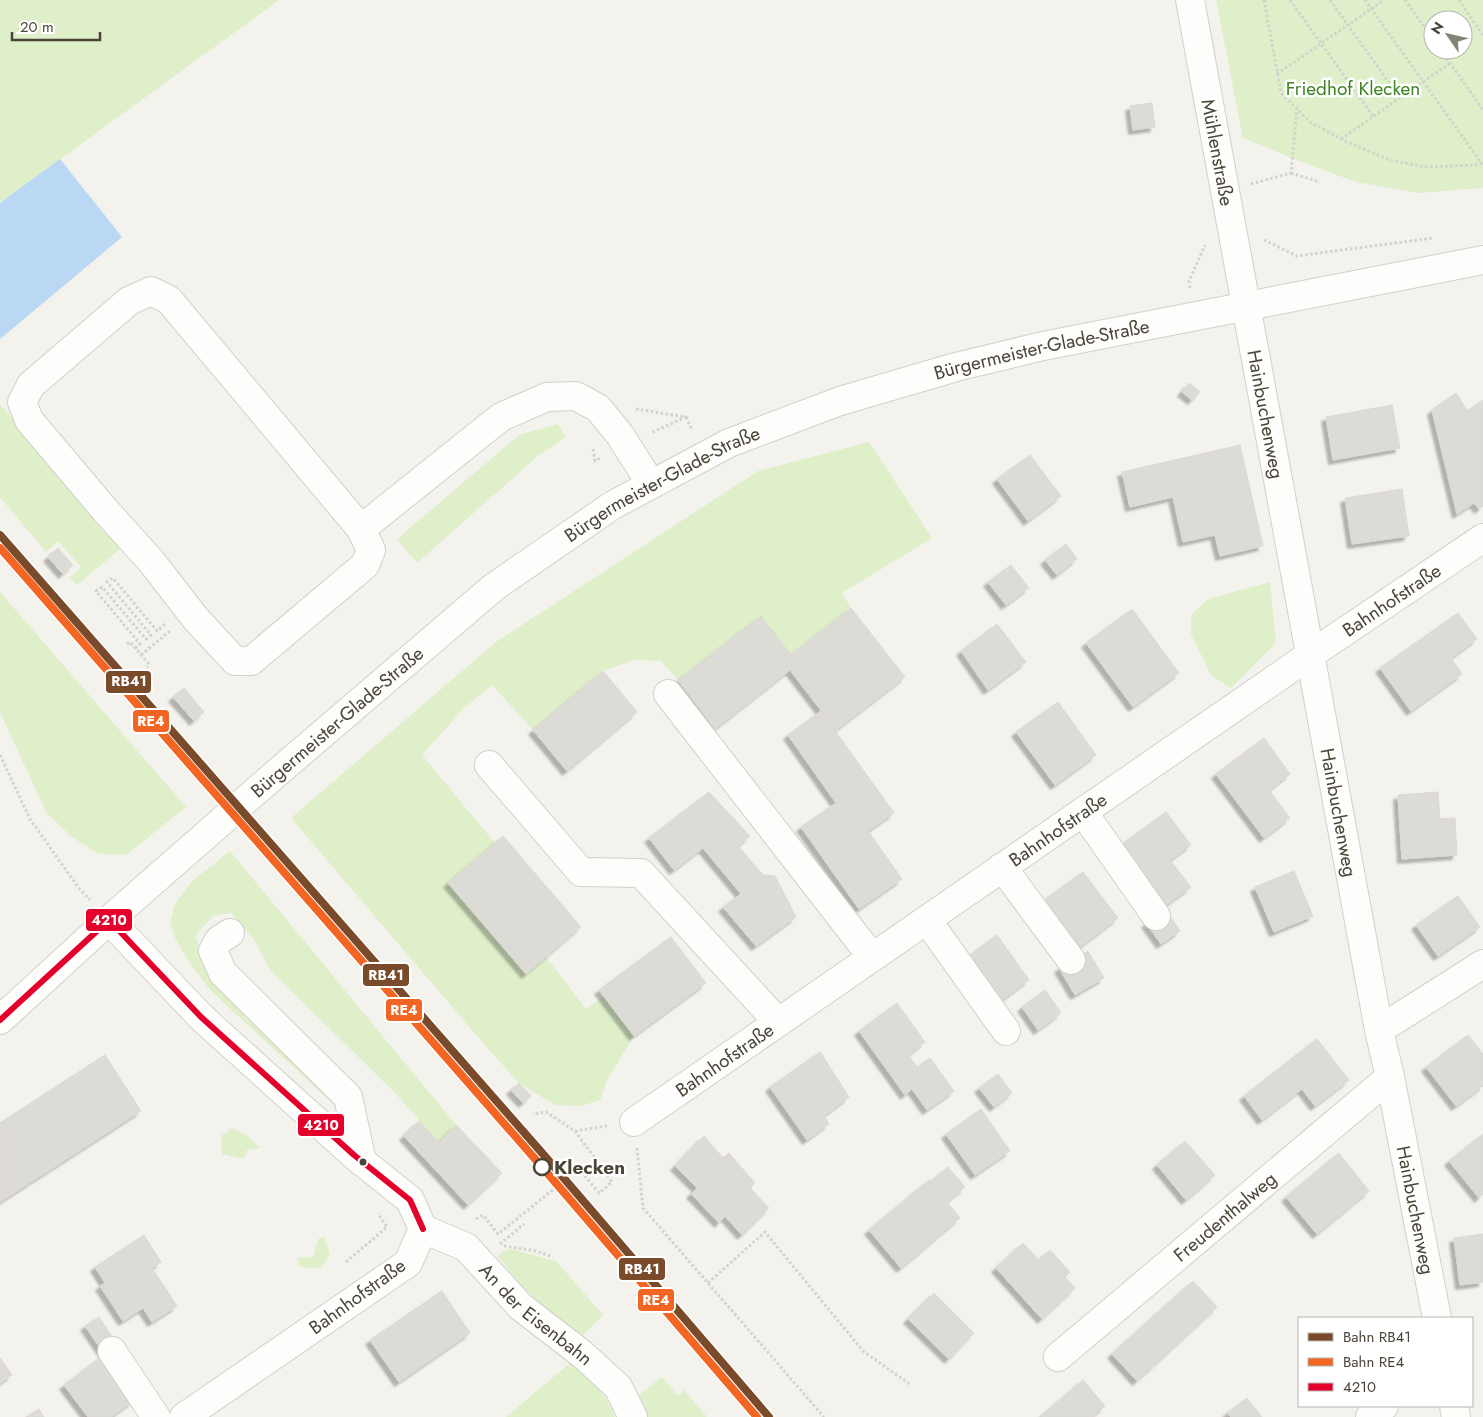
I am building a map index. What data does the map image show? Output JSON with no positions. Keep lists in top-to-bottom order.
{
  "streets": {
    "street": [
      "Mühlenstraße",
      "Bürgermeister-Glade-Straße",
      "Hainbuchenweg",
      "Bahnhofstraße",
      "Freudenthalweg",
      "An der Eisenbahn"
    ]
  },
  "crossings": [
    ["Mühlenstraße", "Bürgermeister-Glade-Straße"],
    ["Mühlenstraße", "Hainbuchenweg"],
    ["Bürgermeister-Glade-Straße", "Hainbuchenweg"],
    ["Hainbuchenweg", "Bahnhofstraße"],
    ["Hainbuchenweg", "Freudenthalweg"],
    ["Bahnhofstraße", "An der Eisenbahn"]
  ],
  "parks": ["Friedhof Klecken"],
  "places": ["Klecken"],
  "lines": ["rail line RB41", "rail line RE4", "transit line 4210"],
  "legend": ["Bahn RB41", "Bahn RE4", "4210"],
  "scale_bar": "20 m",
  "north": "top left"
}
